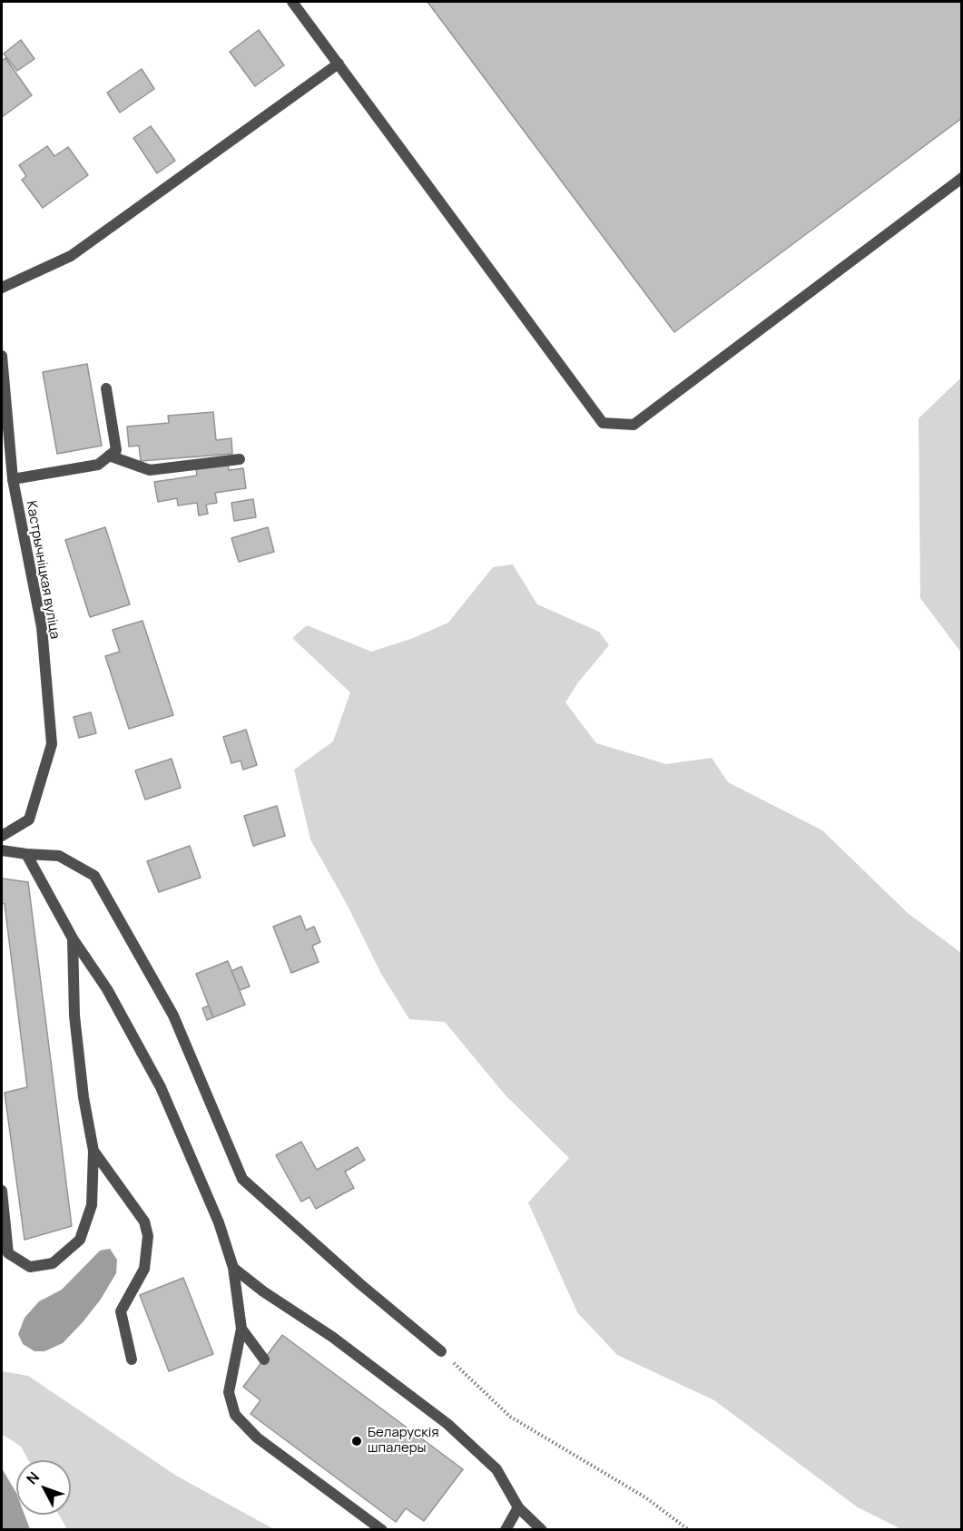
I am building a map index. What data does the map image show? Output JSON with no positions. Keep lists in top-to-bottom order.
{
  "streets": {
    "street": ["Кастрычніцкая вуліца"]
  },
  "places": ["Беларускія шпалеры"],
  "north": "top left"
}
